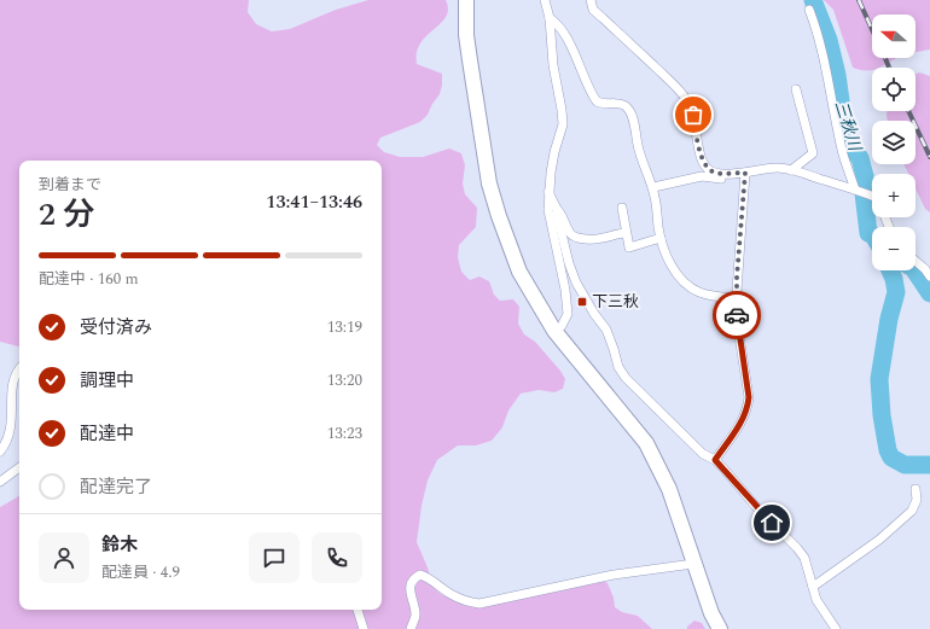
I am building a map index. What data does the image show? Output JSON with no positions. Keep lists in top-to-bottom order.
{
  "water": ["三秋川"],
  "places": {
    "transit": ["下三秋"]
  },
  "north": "left",
  "page": {
    "map_buttons": ["+", "−"],
    "heading": ["2 分", "到着まで", "13:41–13:46"],
    "panel": ["鈴木", "配達員 · 4.9"],
    "bar": "配達中 · 160 m",
    "list": [
      ["受付済み", "13:19"],
      ["調理中", "13:20"],
      ["配達中", "13:23"],
      "配達完了"
    ]
  }
}
